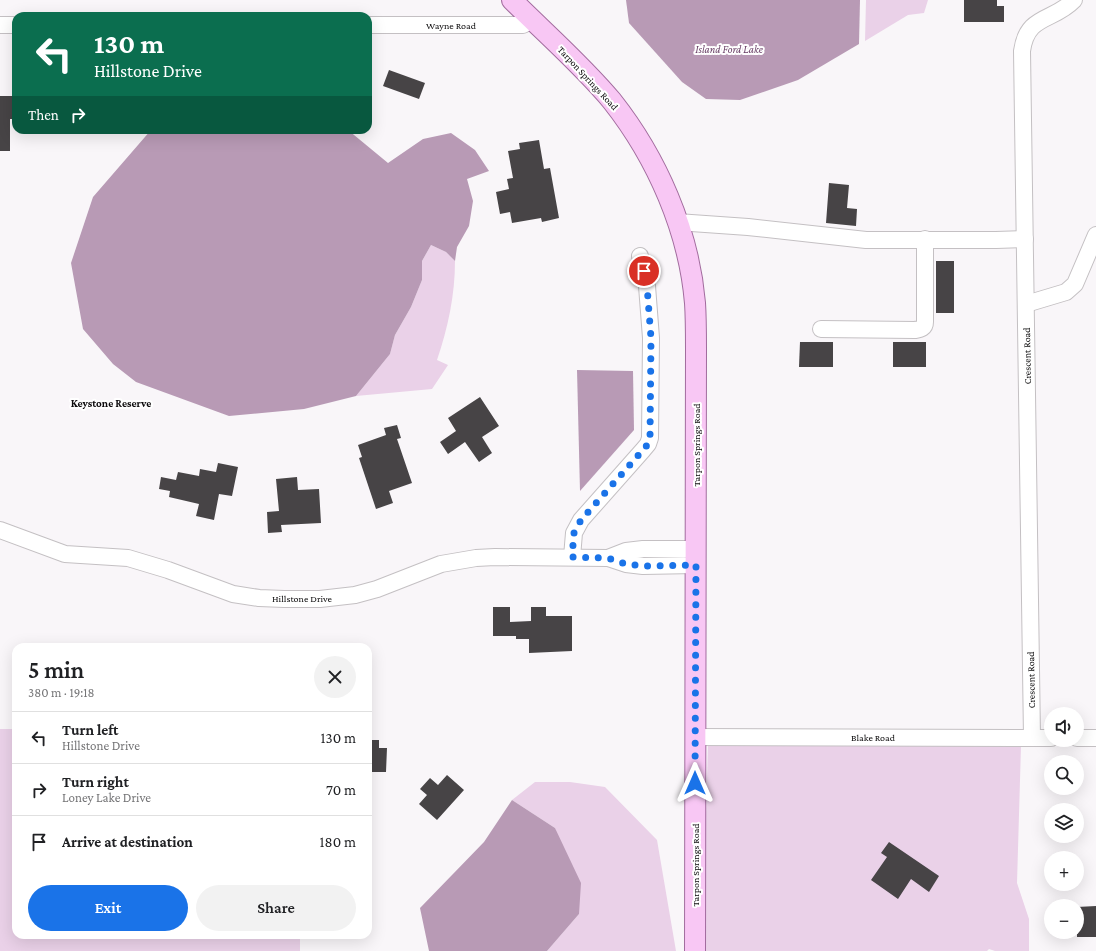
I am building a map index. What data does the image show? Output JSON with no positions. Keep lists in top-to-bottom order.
{
  "streets": {
    "main road": ["Tarpon Springs Road"],
    "street": [
      "Wayne Road",
      "Crescent Road",
      "Hillstone Drive",
      "Blake Road"
    ]
  },
  "crossings": [
    ["Wayne Road", "Tarpon Springs Road"],
    ["Tarpon Springs Road", "Hillstone Drive"],
    ["Tarpon Springs Road", "Blake Road"],
    ["Crescent Road", "Blake Road"]
  ],
  "districts": ["Keystone Reserve"],
  "water": ["Island Ford Lake"],
  "page": {
    "turn": ["130 m", "Hillstone Drive"],
    "then": "Then",
    "heading": ["5 min", "380 m · 19:18"],
    "map_buttons": ["+", "−"],
    "list": [
      {
        "name": "Turn left",
        "note": "Hillstone Drive",
        "value": "130 m"
      },
      {
        "name": "Turn right",
        "note": "Loney Lake Drive",
        "value": "70 m"
      },
      {
        "name": "Arrive at destination",
        "value": "180 m"
      }
    ],
    "buttons": ["Exit", "Share"]
  }
}
